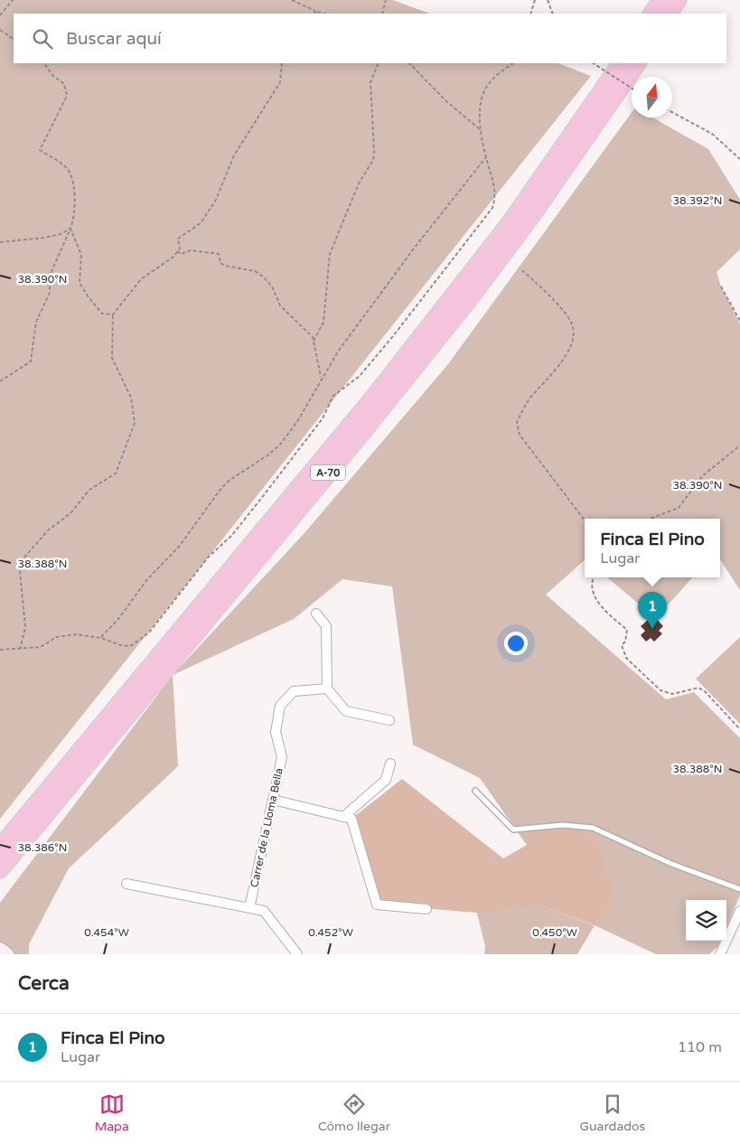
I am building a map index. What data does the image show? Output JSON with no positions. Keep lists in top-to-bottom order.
{
  "streets": {
    "highway": ["A-70"],
    "street": ["Carrer de la Lloma Bella"]
  },
  "north": "top",
  "page": {
    "search": "Buscar aquí",
    "popup": ["Finca El Pino", "Lugar"],
    "pins": "1",
    "heading": "Cerca",
    "list": [
      {
        "mark": "1",
        "name": "Finca El Pino",
        "note": "Lugar",
        "value": "110 m"
      }
    ],
    "nav": ["Mapa", "Cómo llegar", "Guardados"]
  },
  "coordinates": [
    "38.392°N",
    "38.390°N",
    "38.388°N",
    "38.386°N",
    "0.454°W",
    "0.452°W",
    "0.450°W"
  ]
}
